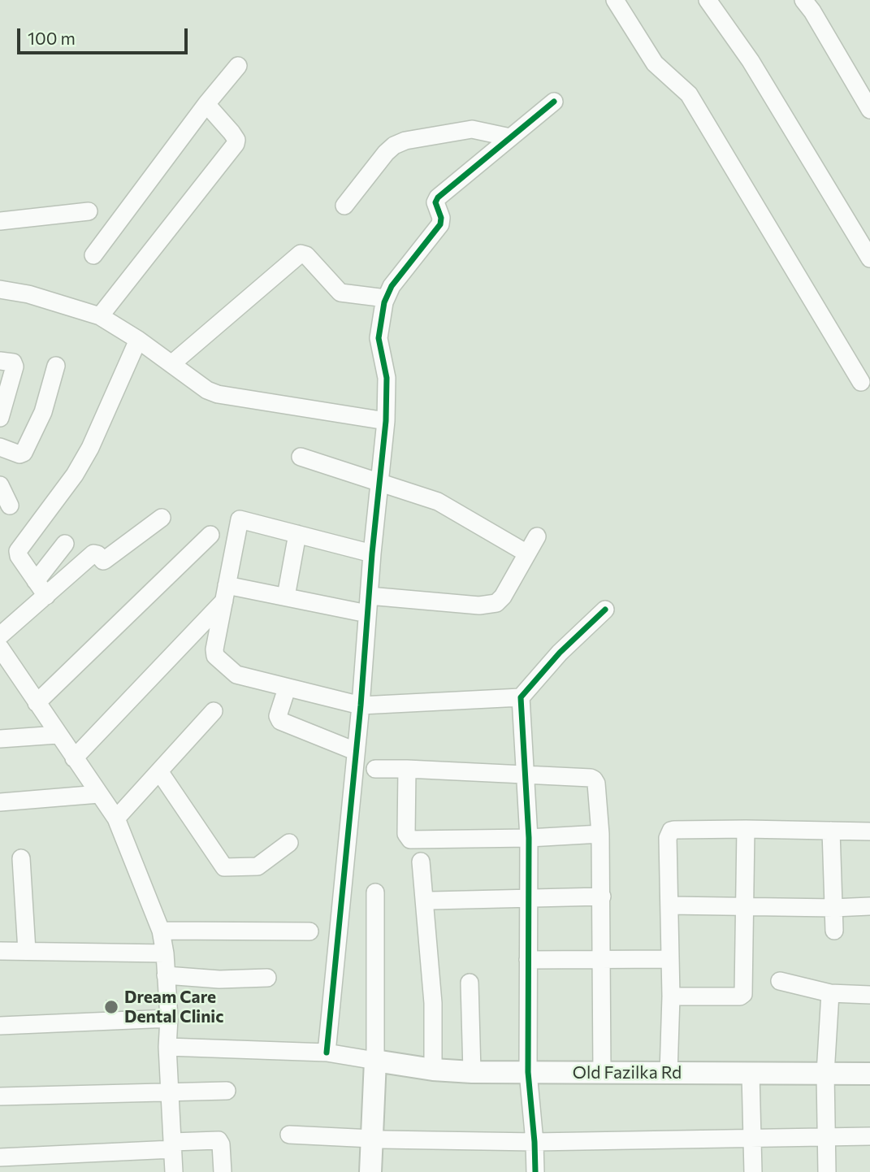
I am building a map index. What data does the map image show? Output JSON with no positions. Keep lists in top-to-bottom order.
{
  "streets": {
    "main road": ["Old Fazilka Rd"]
  },
  "places": ["Dream Care Dental Clinic"],
  "scale_bar": "100 m"
}
